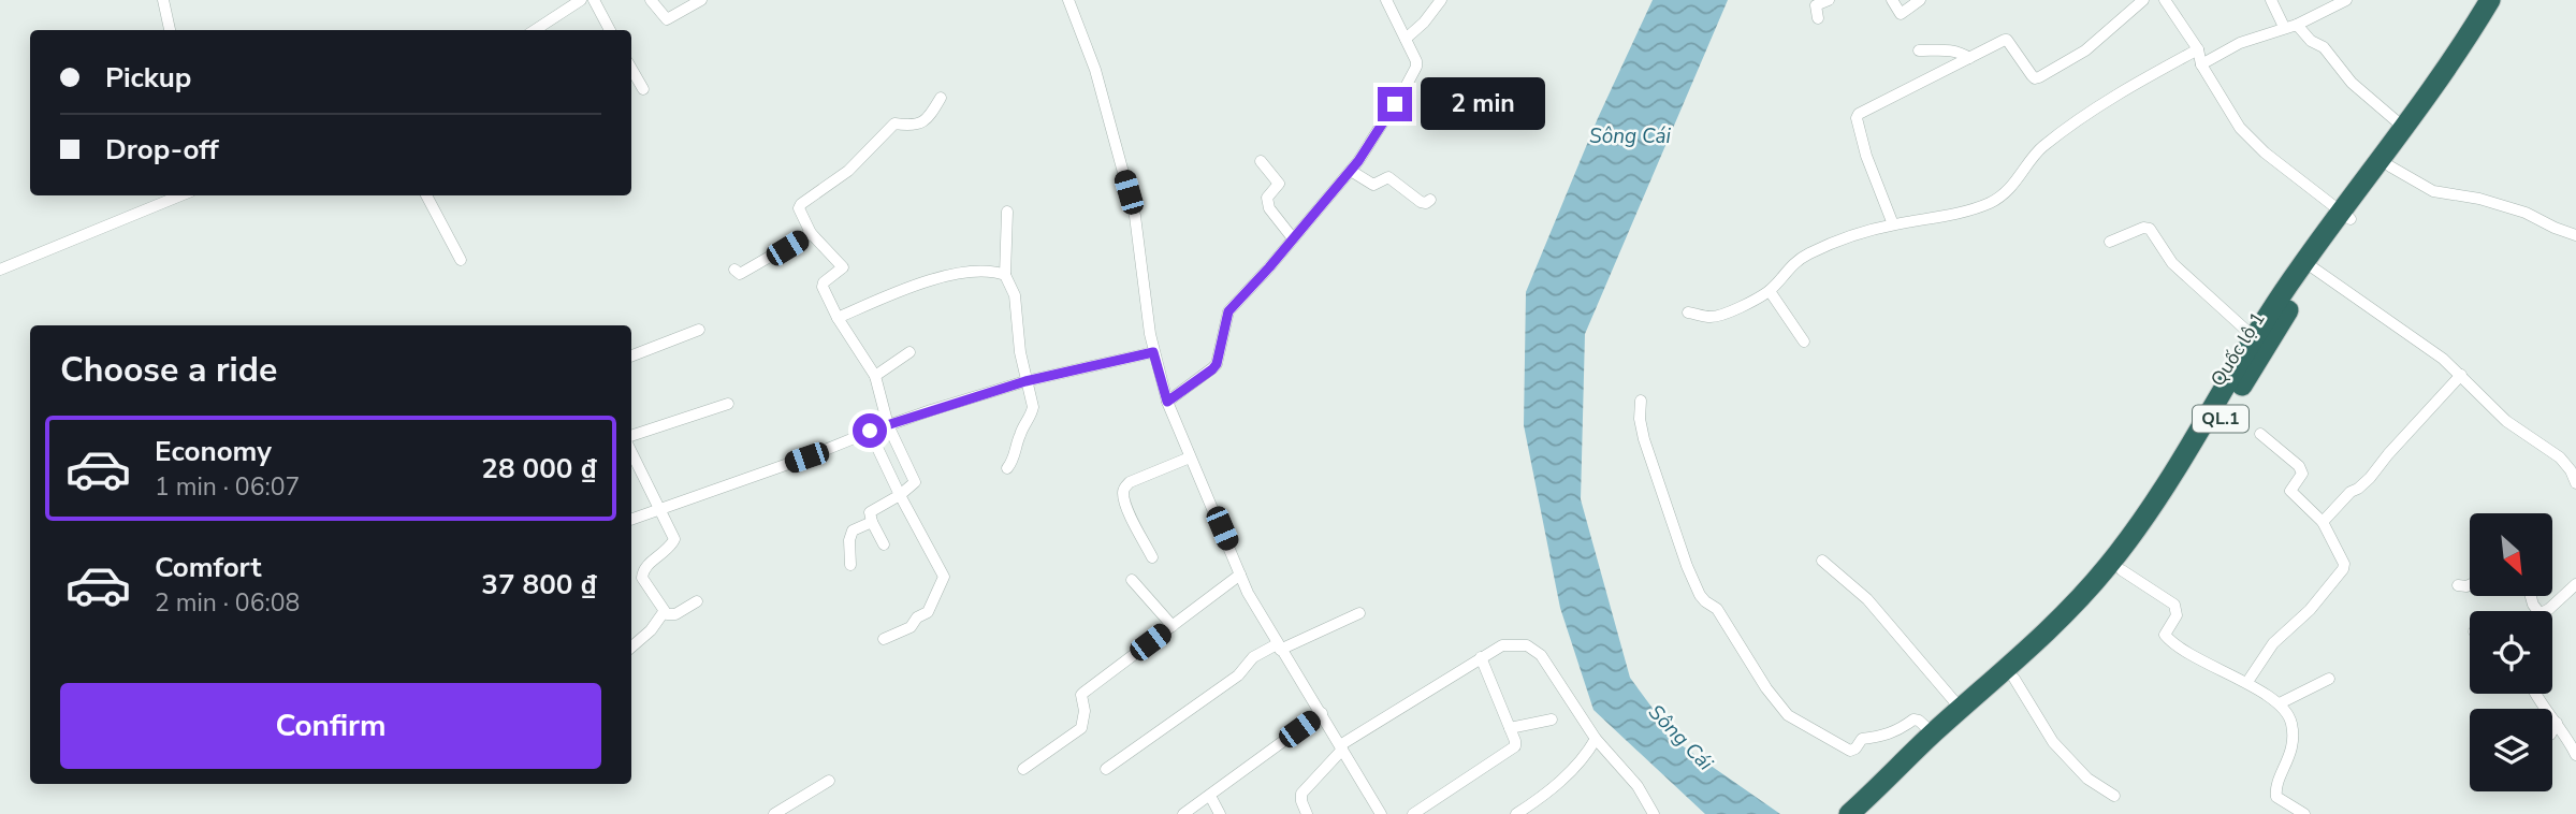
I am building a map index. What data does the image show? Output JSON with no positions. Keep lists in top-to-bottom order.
{
  "streets": {
    "highway": ["Quốc lộ 1", "QL.1"]
  },
  "crossings": [
    ["Quốc lộ 1", "QL.1"]
  ],
  "water": ["Sông Cái"],
  "north": "bottom right",
  "page": {
    "banner": ["Pickup", "Drop-off"],
    "bubble": "2 min",
    "heading": "Choose a ride",
    "list": [
      {
        "name": "Economy",
        "note": "1 min · 06:07",
        "value": "28 000 ₫"
      },
      {
        "name": "Comfort",
        "note": "2 min · 06:08",
        "value": "37 800 ₫"
      }
    ],
    "buttons": "Confirm"
  }
}
